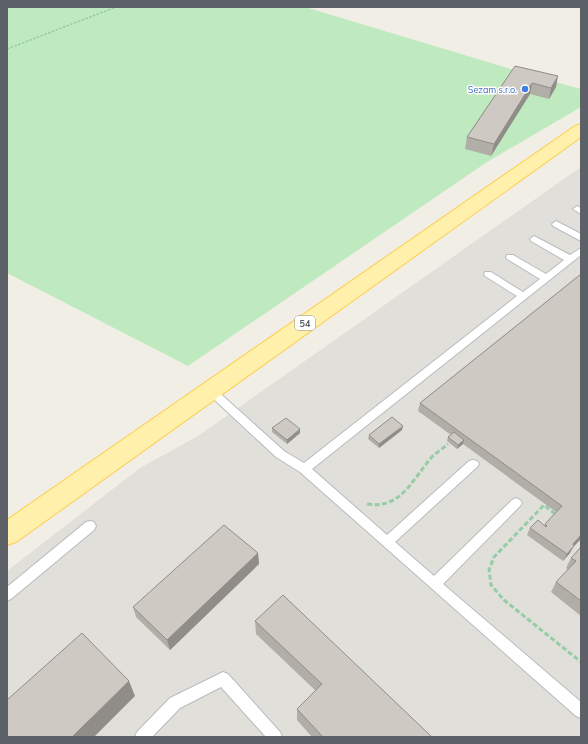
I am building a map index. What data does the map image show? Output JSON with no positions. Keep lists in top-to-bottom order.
{
  "streets": {
    "main road": ["54"]
  },
  "places": ["Sezam s.r.o."]
}
